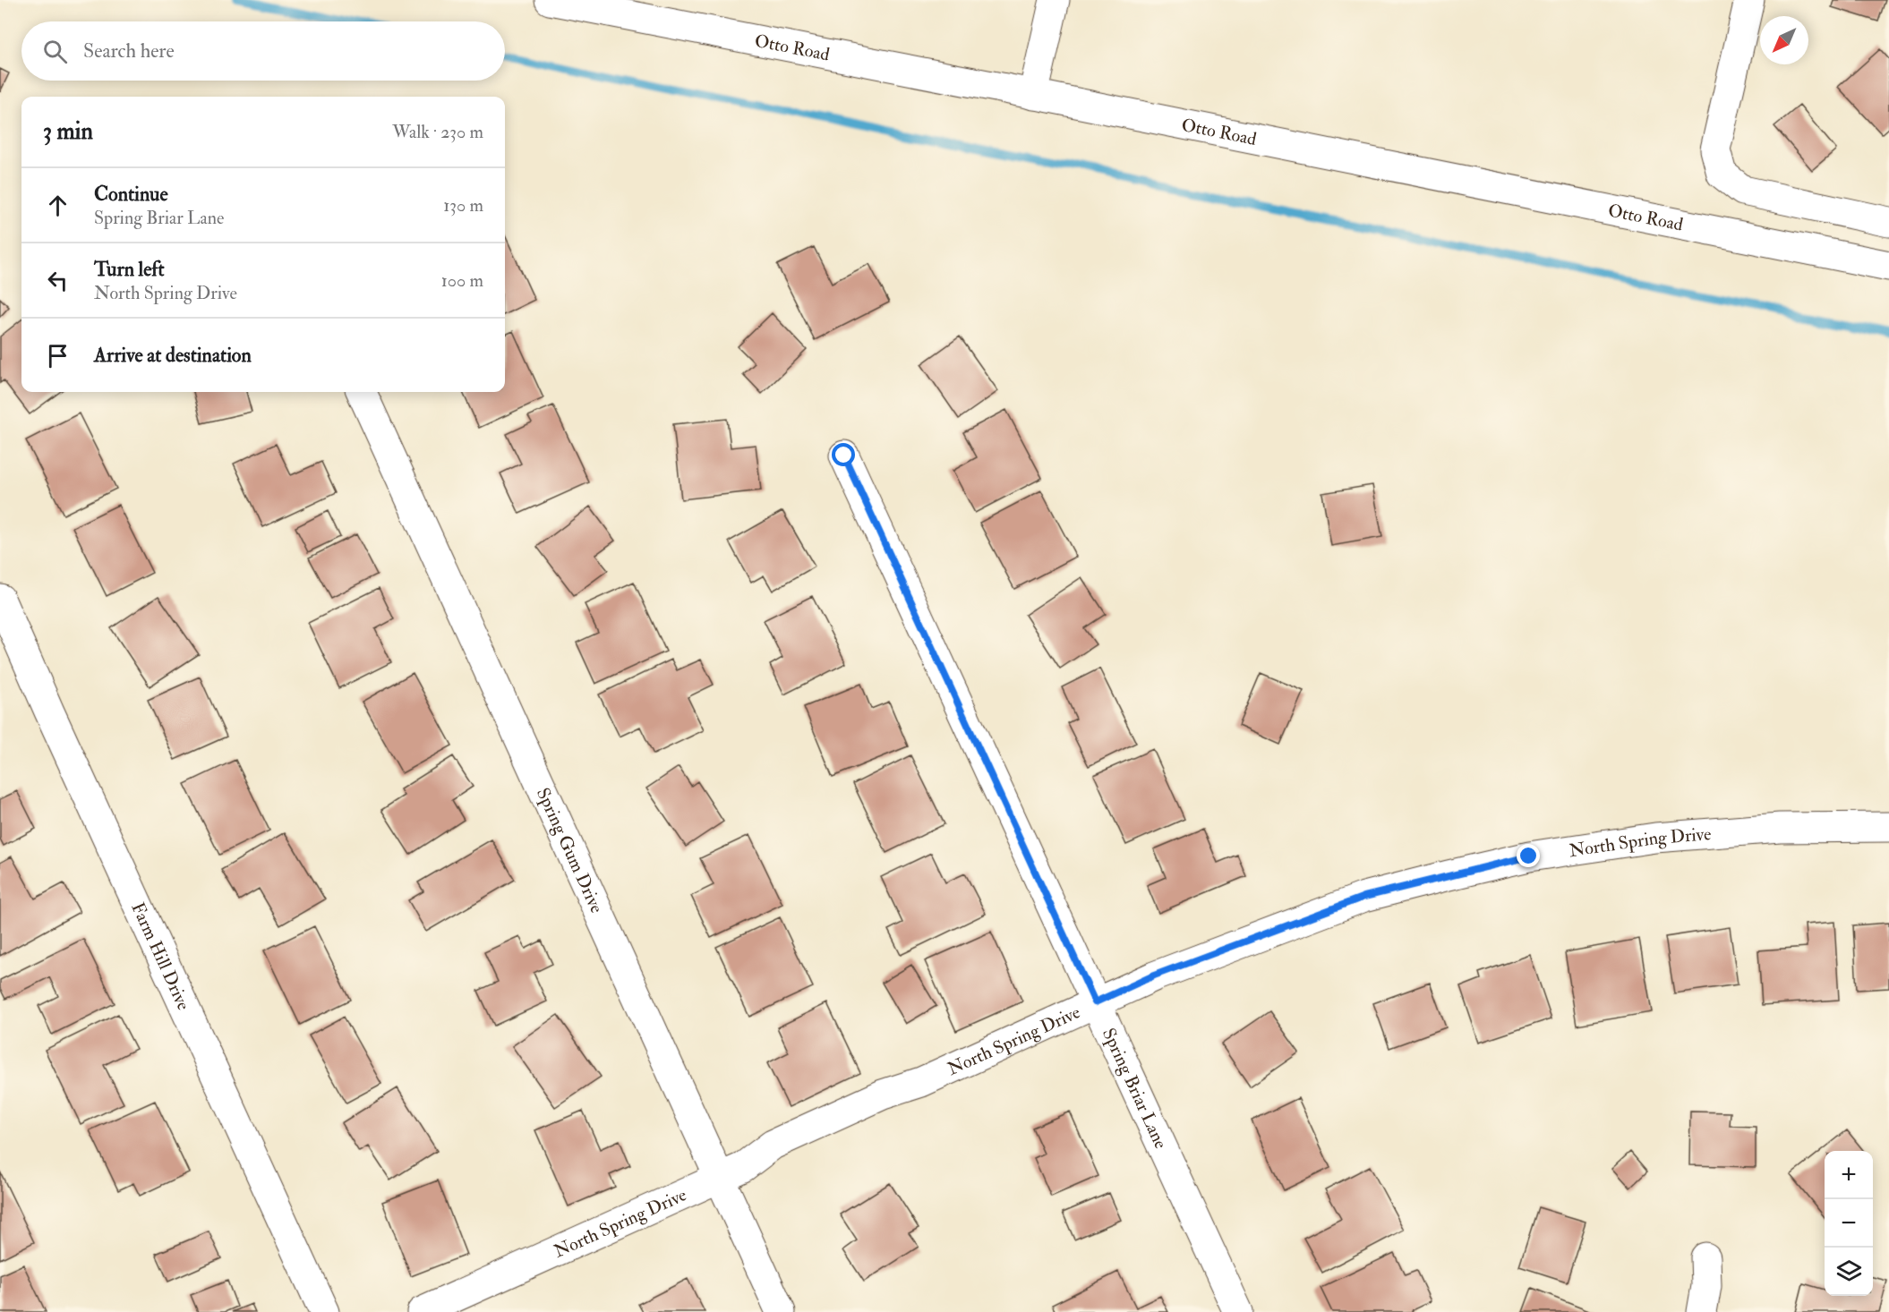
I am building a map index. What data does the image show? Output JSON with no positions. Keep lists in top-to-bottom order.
{
  "streets": {
    "street": [
      "Otto Road",
      "North Spring Drive",
      "Spring Gum Drive",
      "Farm Hill Drive",
      "Spring Briar Lane"
    ]
  },
  "crossings": [
    ["North Spring Drive", "Spring Gum Drive"],
    ["North Spring Drive", "Spring Briar Lane"]
  ],
  "north": "bottom left",
  "page": {
    "search": "Search here",
    "heading": ["3 min", "Walk · 230 m"],
    "list": [
      ["Continue", "Spring Briar Lane", "130 m"],
      ["Turn left", "North Spring Drive", "100 m"],
      "Arrive at destination"
    ],
    "map_buttons": ["+", "−"]
  }
}
